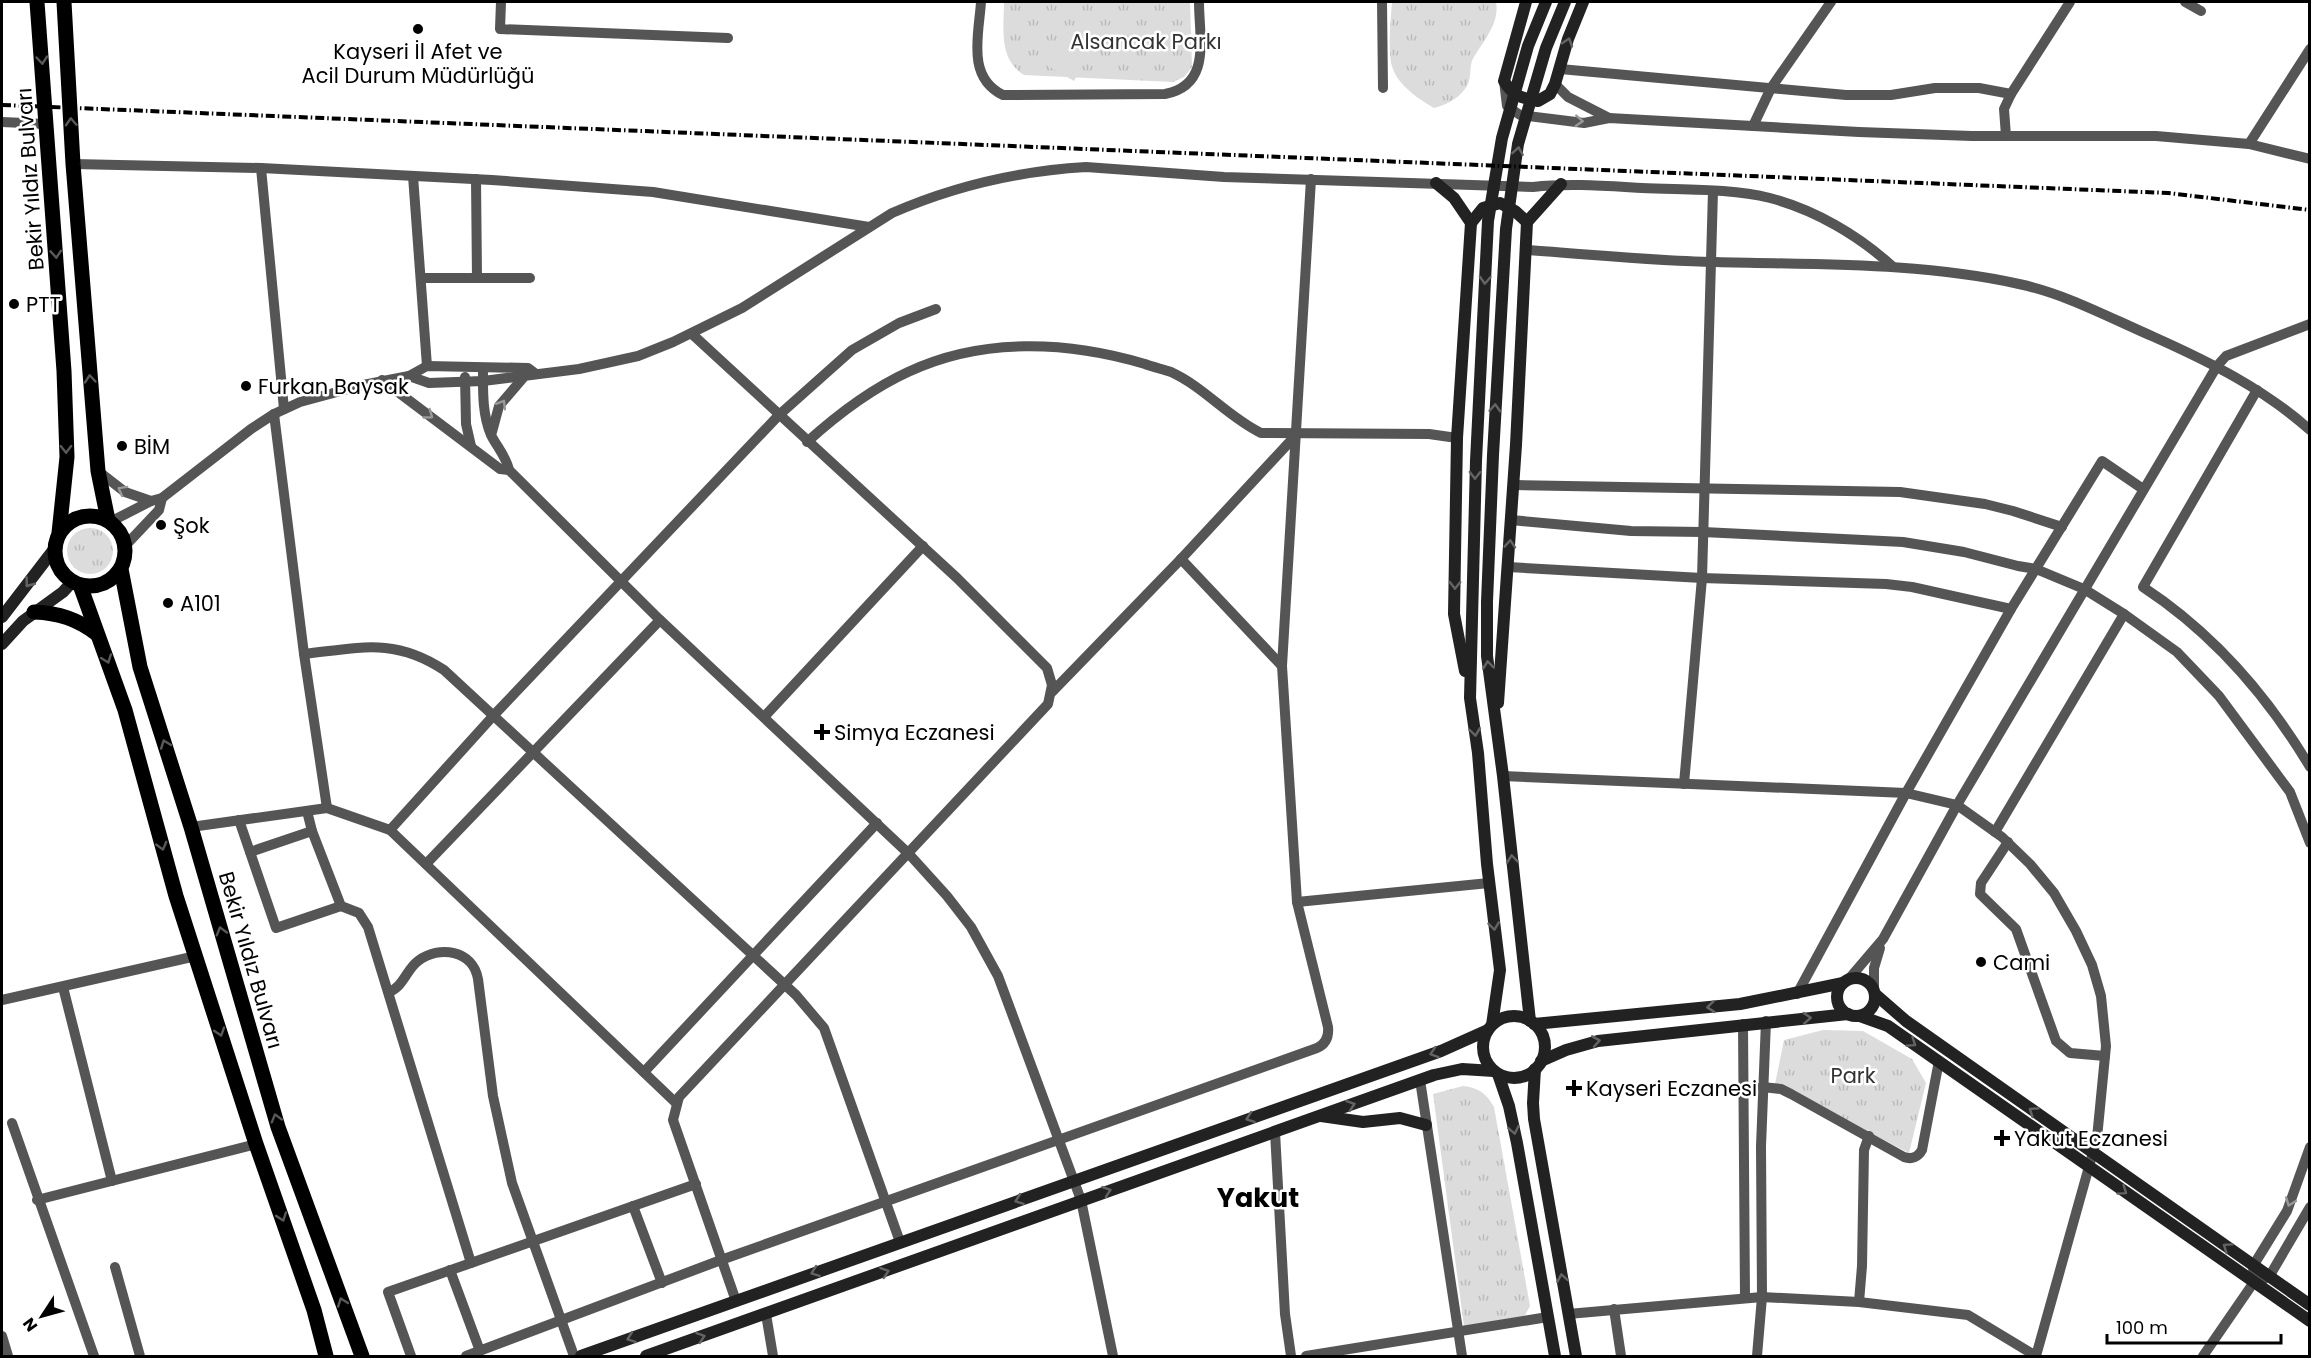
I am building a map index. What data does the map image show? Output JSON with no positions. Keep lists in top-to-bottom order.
{
  "streets": {
    "main road": ["Bekir Yıldız Bulvarı"]
  },
  "districts": ["Yakut"],
  "parks": ["Alsancak Parkı", "Park"],
  "places": {
    "other": [
      "Kayseri İl Afet ve Acil Durum Müdürlüğü",
      "PTT",
      "Furkan Baysak",
      "BİM",
      "Şok",
      "A101",
      "Cami"
    ],
    "health": ["Simya Eczanesi", "Kayseri Eczanesi", "Yakut Eczanesi"]
  },
  "scale_bar": "100 m",
  "north": "bottom left"
}
